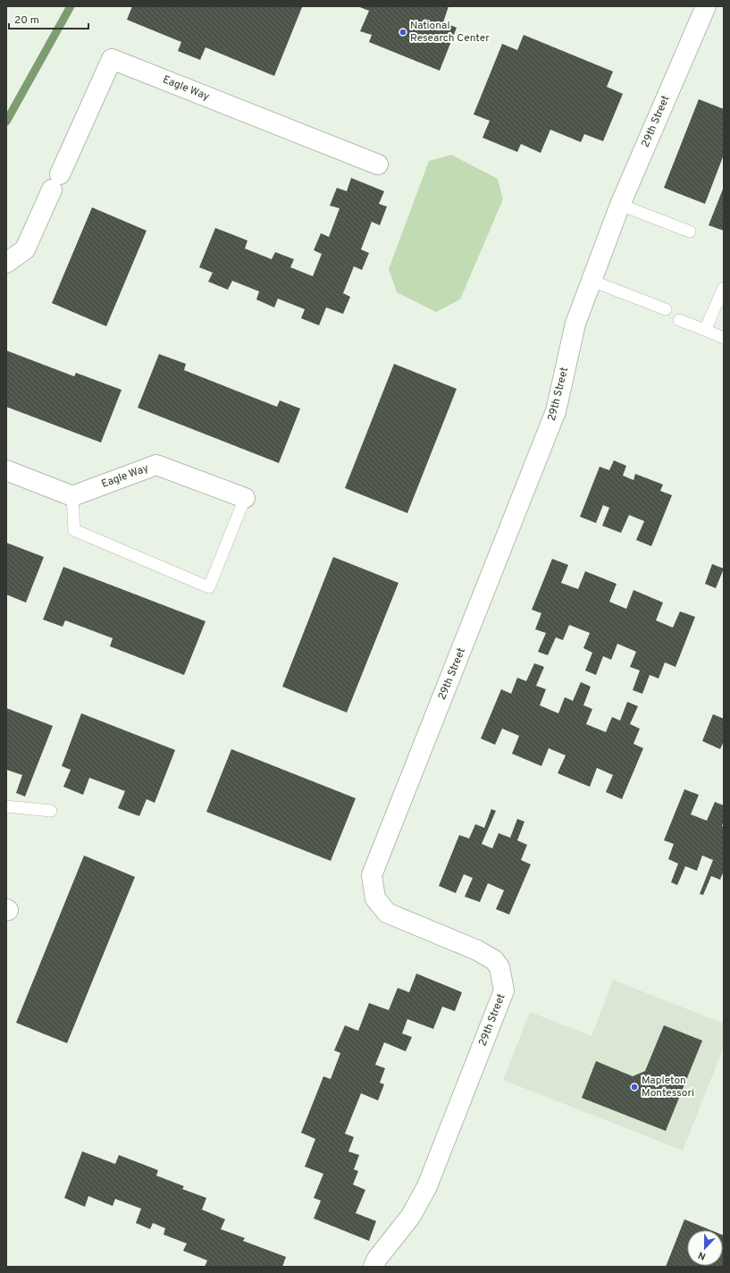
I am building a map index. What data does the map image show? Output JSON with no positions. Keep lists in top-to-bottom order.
{
  "streets": {
    "street": ["Eagle Way", "29th Street"]
  },
  "places": ["National Research Center", "Mapleton Montessori"],
  "scale_bar": "20 m",
  "north": "bottom"
}
